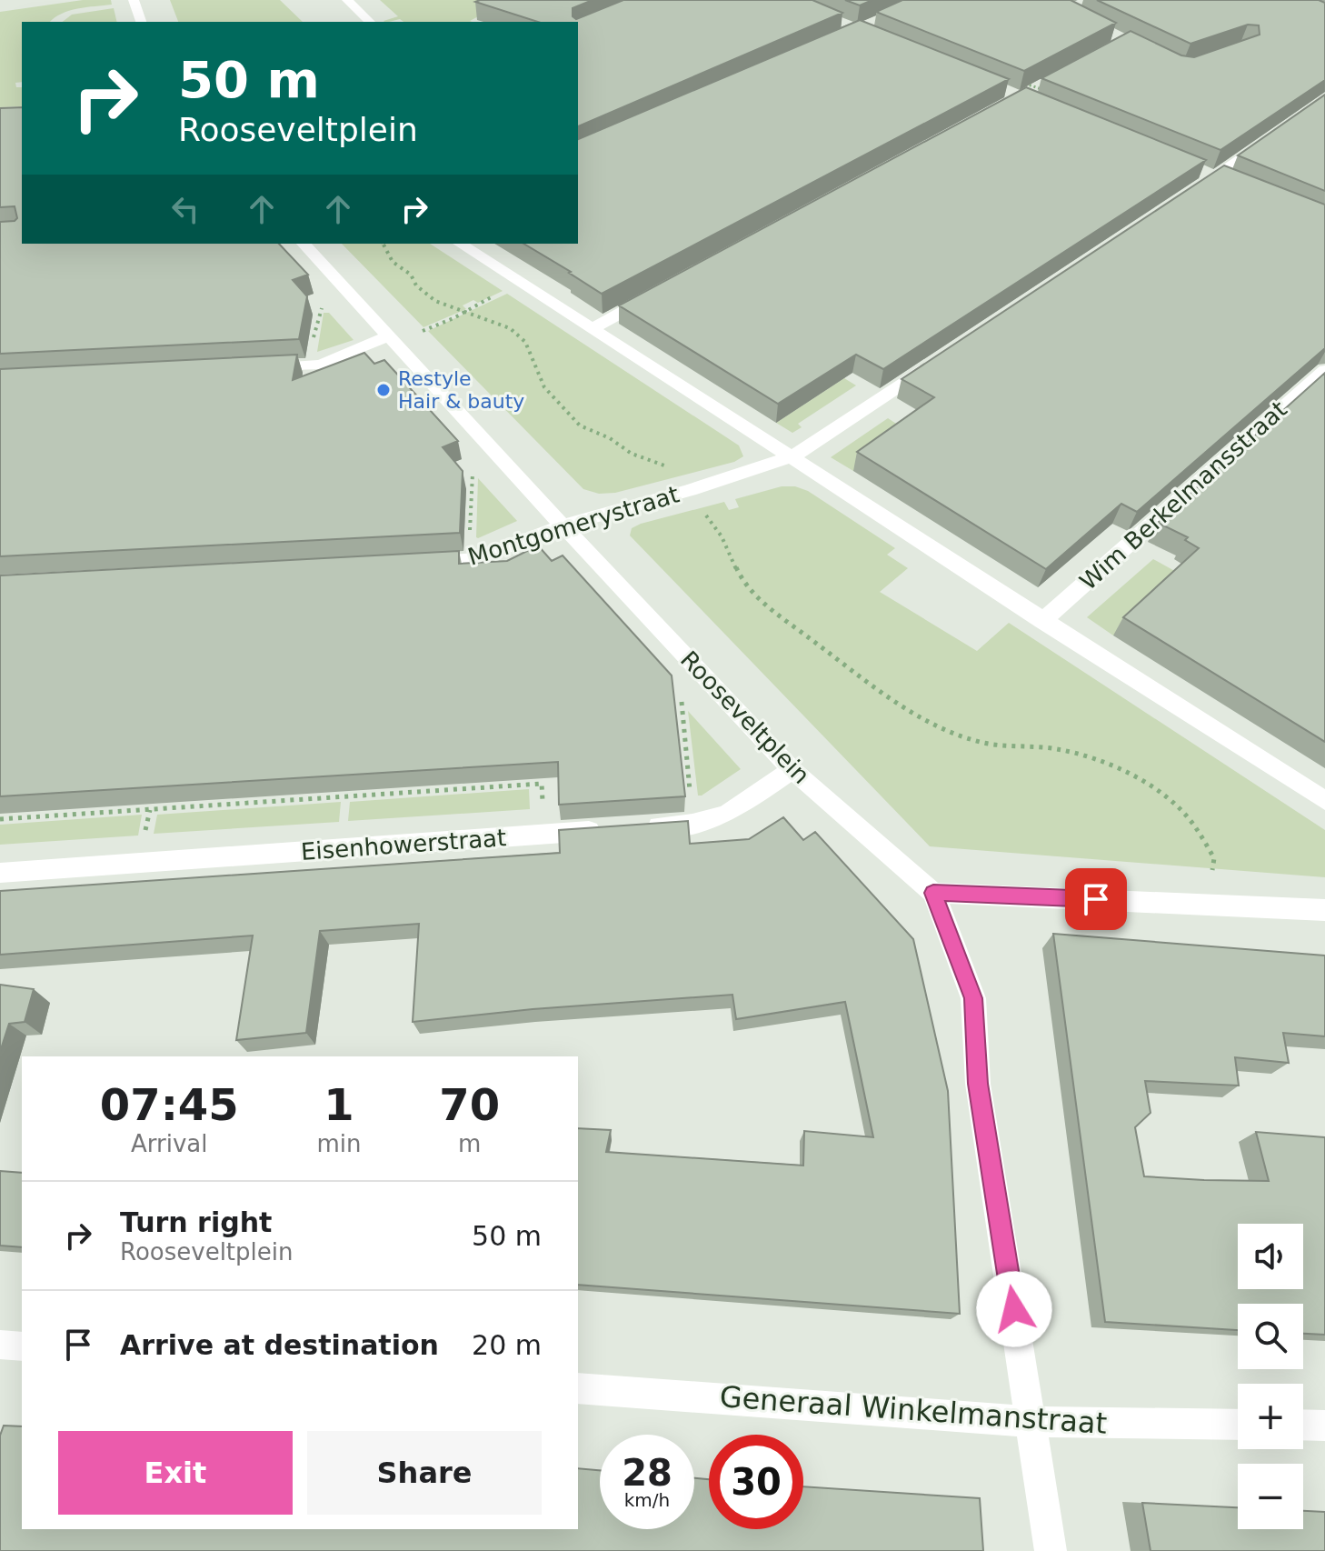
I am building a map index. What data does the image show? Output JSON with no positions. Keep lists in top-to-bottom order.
{
  "streets": {
    "street": [
      "Wim Berkelmansstraat",
      "Montgomerystraat",
      "Rooseveltplein",
      "Eisenhowerstraat",
      "Generaal Winkelmanstraat"
    ]
  },
  "crossings": [
    ["Montgomerystraat", "Rooseveltplein"]
  ],
  "places": ["Restyle Hair & bauty"],
  "page": {
    "turn": ["50 m", "Rooseveltplein"],
    "eta": [
      "07:45",
      "Arrival",
      "1",
      "min",
      "70",
      "m"
    ],
    "list": [
      {
        "name": "Turn right",
        "note": "Rooseveltplein",
        "value": "50 m"
      },
      {
        "name": "Arrive at destination",
        "value": "20 m"
      }
    ],
    "map_buttons": ["+", "−"],
    "buttons": ["Exit", "Share"],
    "speed": "28 km/h",
    "limit": "30"
  }
}
